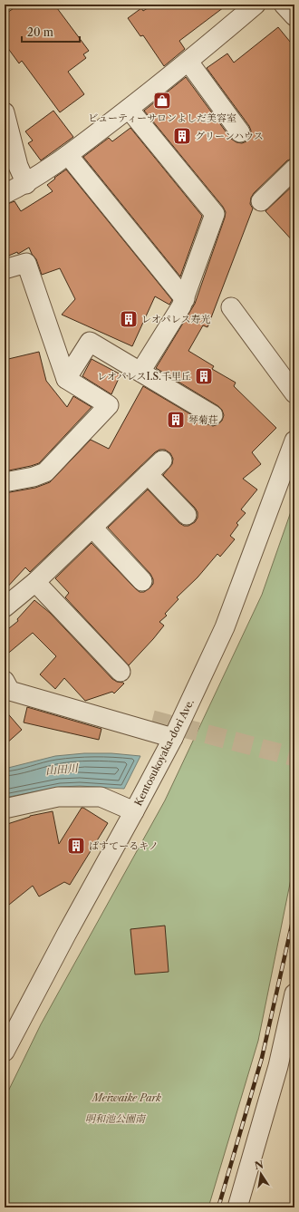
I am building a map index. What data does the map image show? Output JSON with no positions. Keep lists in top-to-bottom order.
{
  "streets": {
    "street": ["Kentosukoyaka-dori Ave."]
  },
  "water": ["山田川"],
  "parks": ["Meiwaike Park", "明和池公園南"],
  "places": {
    "shop": ["ビューティーサロンよしだ美容室"],
    "building": [
      "グリーンハウス",
      "レオパレス寿光",
      "レオパレスI.S.千里丘",
      "琴菊荘",
      "ぱすてーるキノ"
    ]
  },
  "scale_bar": "20 m",
  "north": "top"
}
